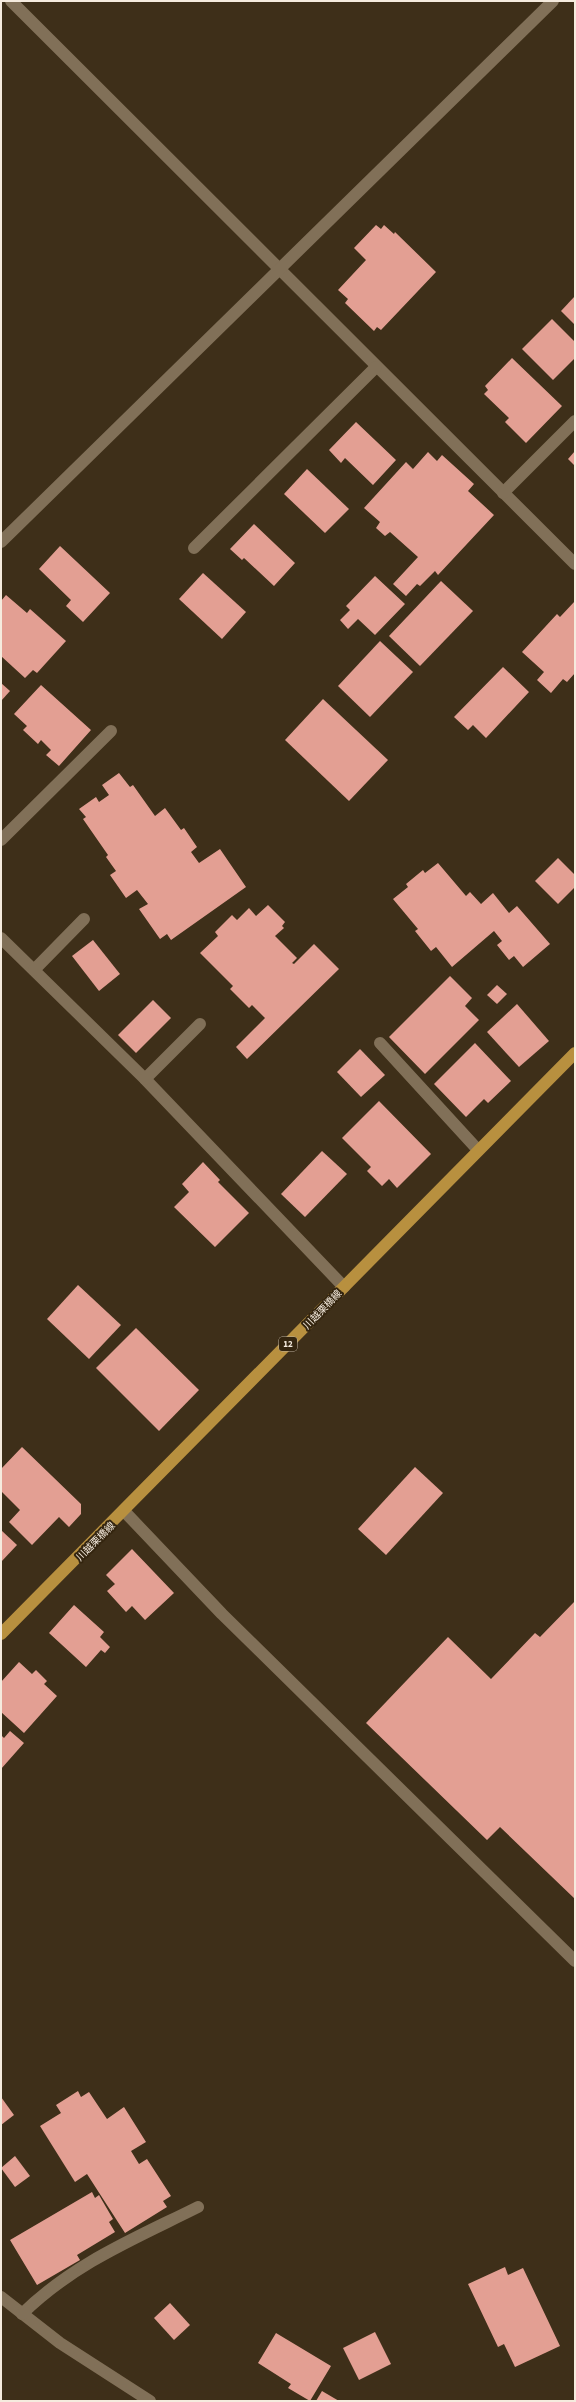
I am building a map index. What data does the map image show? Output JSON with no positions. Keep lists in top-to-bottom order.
{
  "streets": {
    "main road": ["川越栗橋線", "12"]
  }
}
